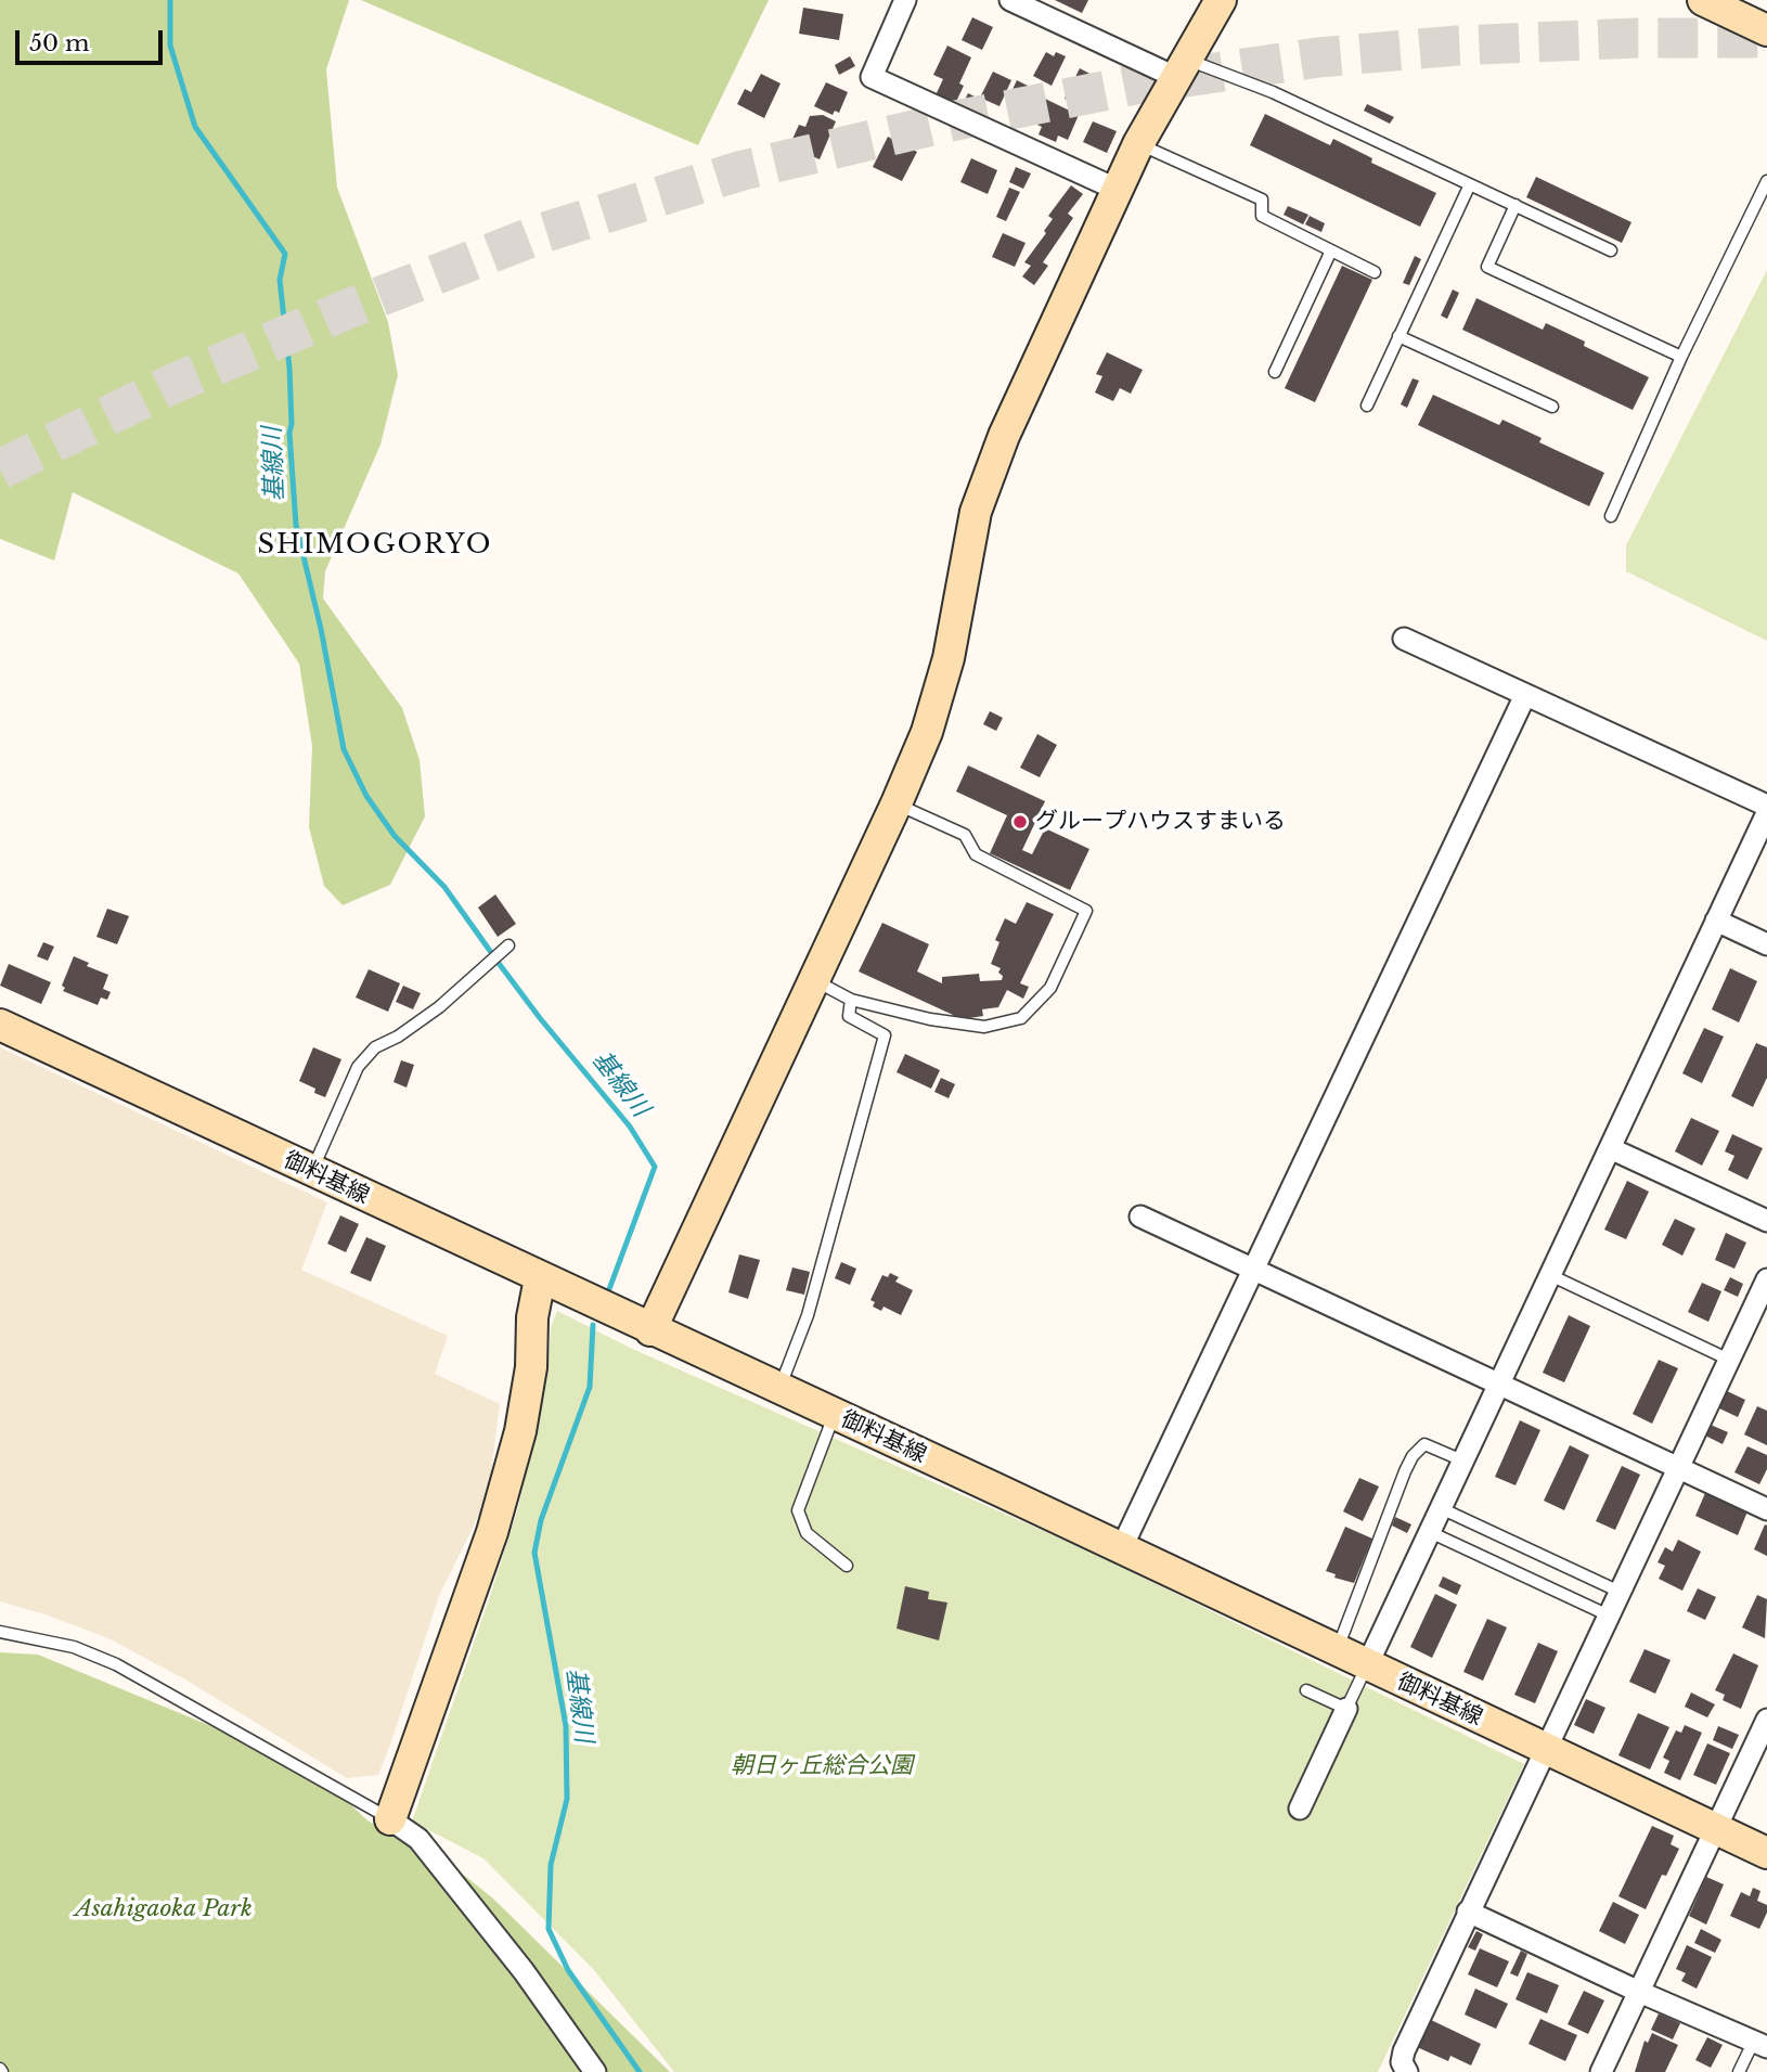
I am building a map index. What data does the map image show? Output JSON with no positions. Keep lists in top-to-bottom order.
{
  "streets": {
    "street": ["御料基線"]
  },
  "districts": ["SHIMOGORYO"],
  "water": ["基線川"],
  "parks": ["朝日ヶ丘総合公園", "Asahigaoka Park"],
  "places": ["グループハウスすまいる"],
  "scale_bar": "50 m"
}
